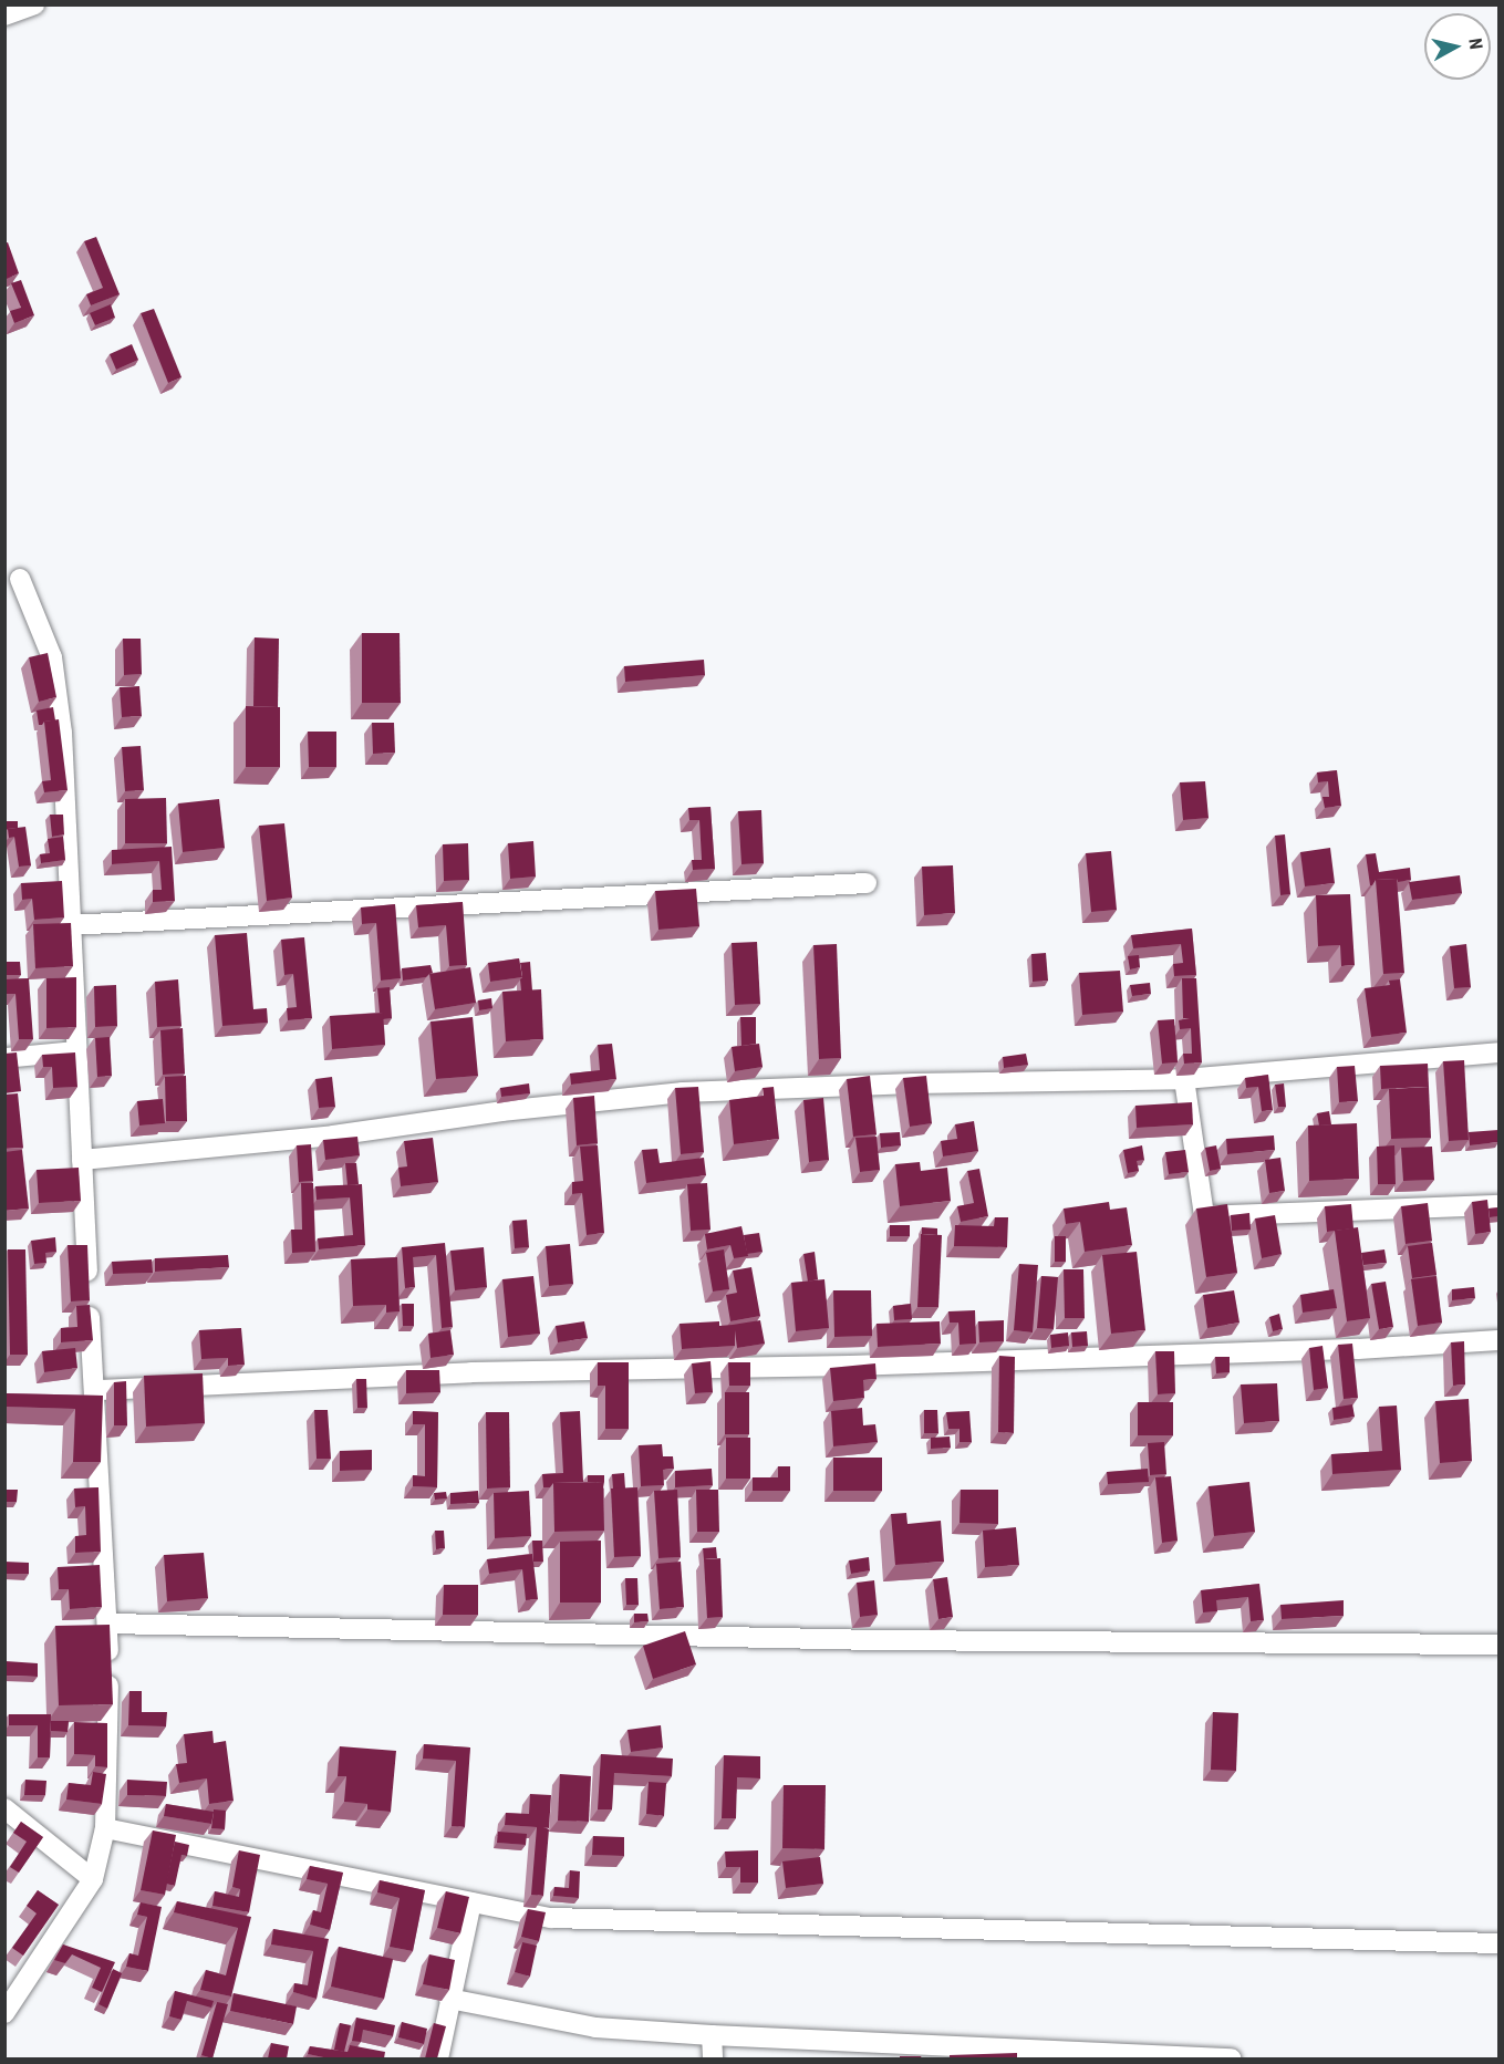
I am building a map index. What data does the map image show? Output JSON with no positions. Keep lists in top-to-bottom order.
{
  "north": "right"
}
